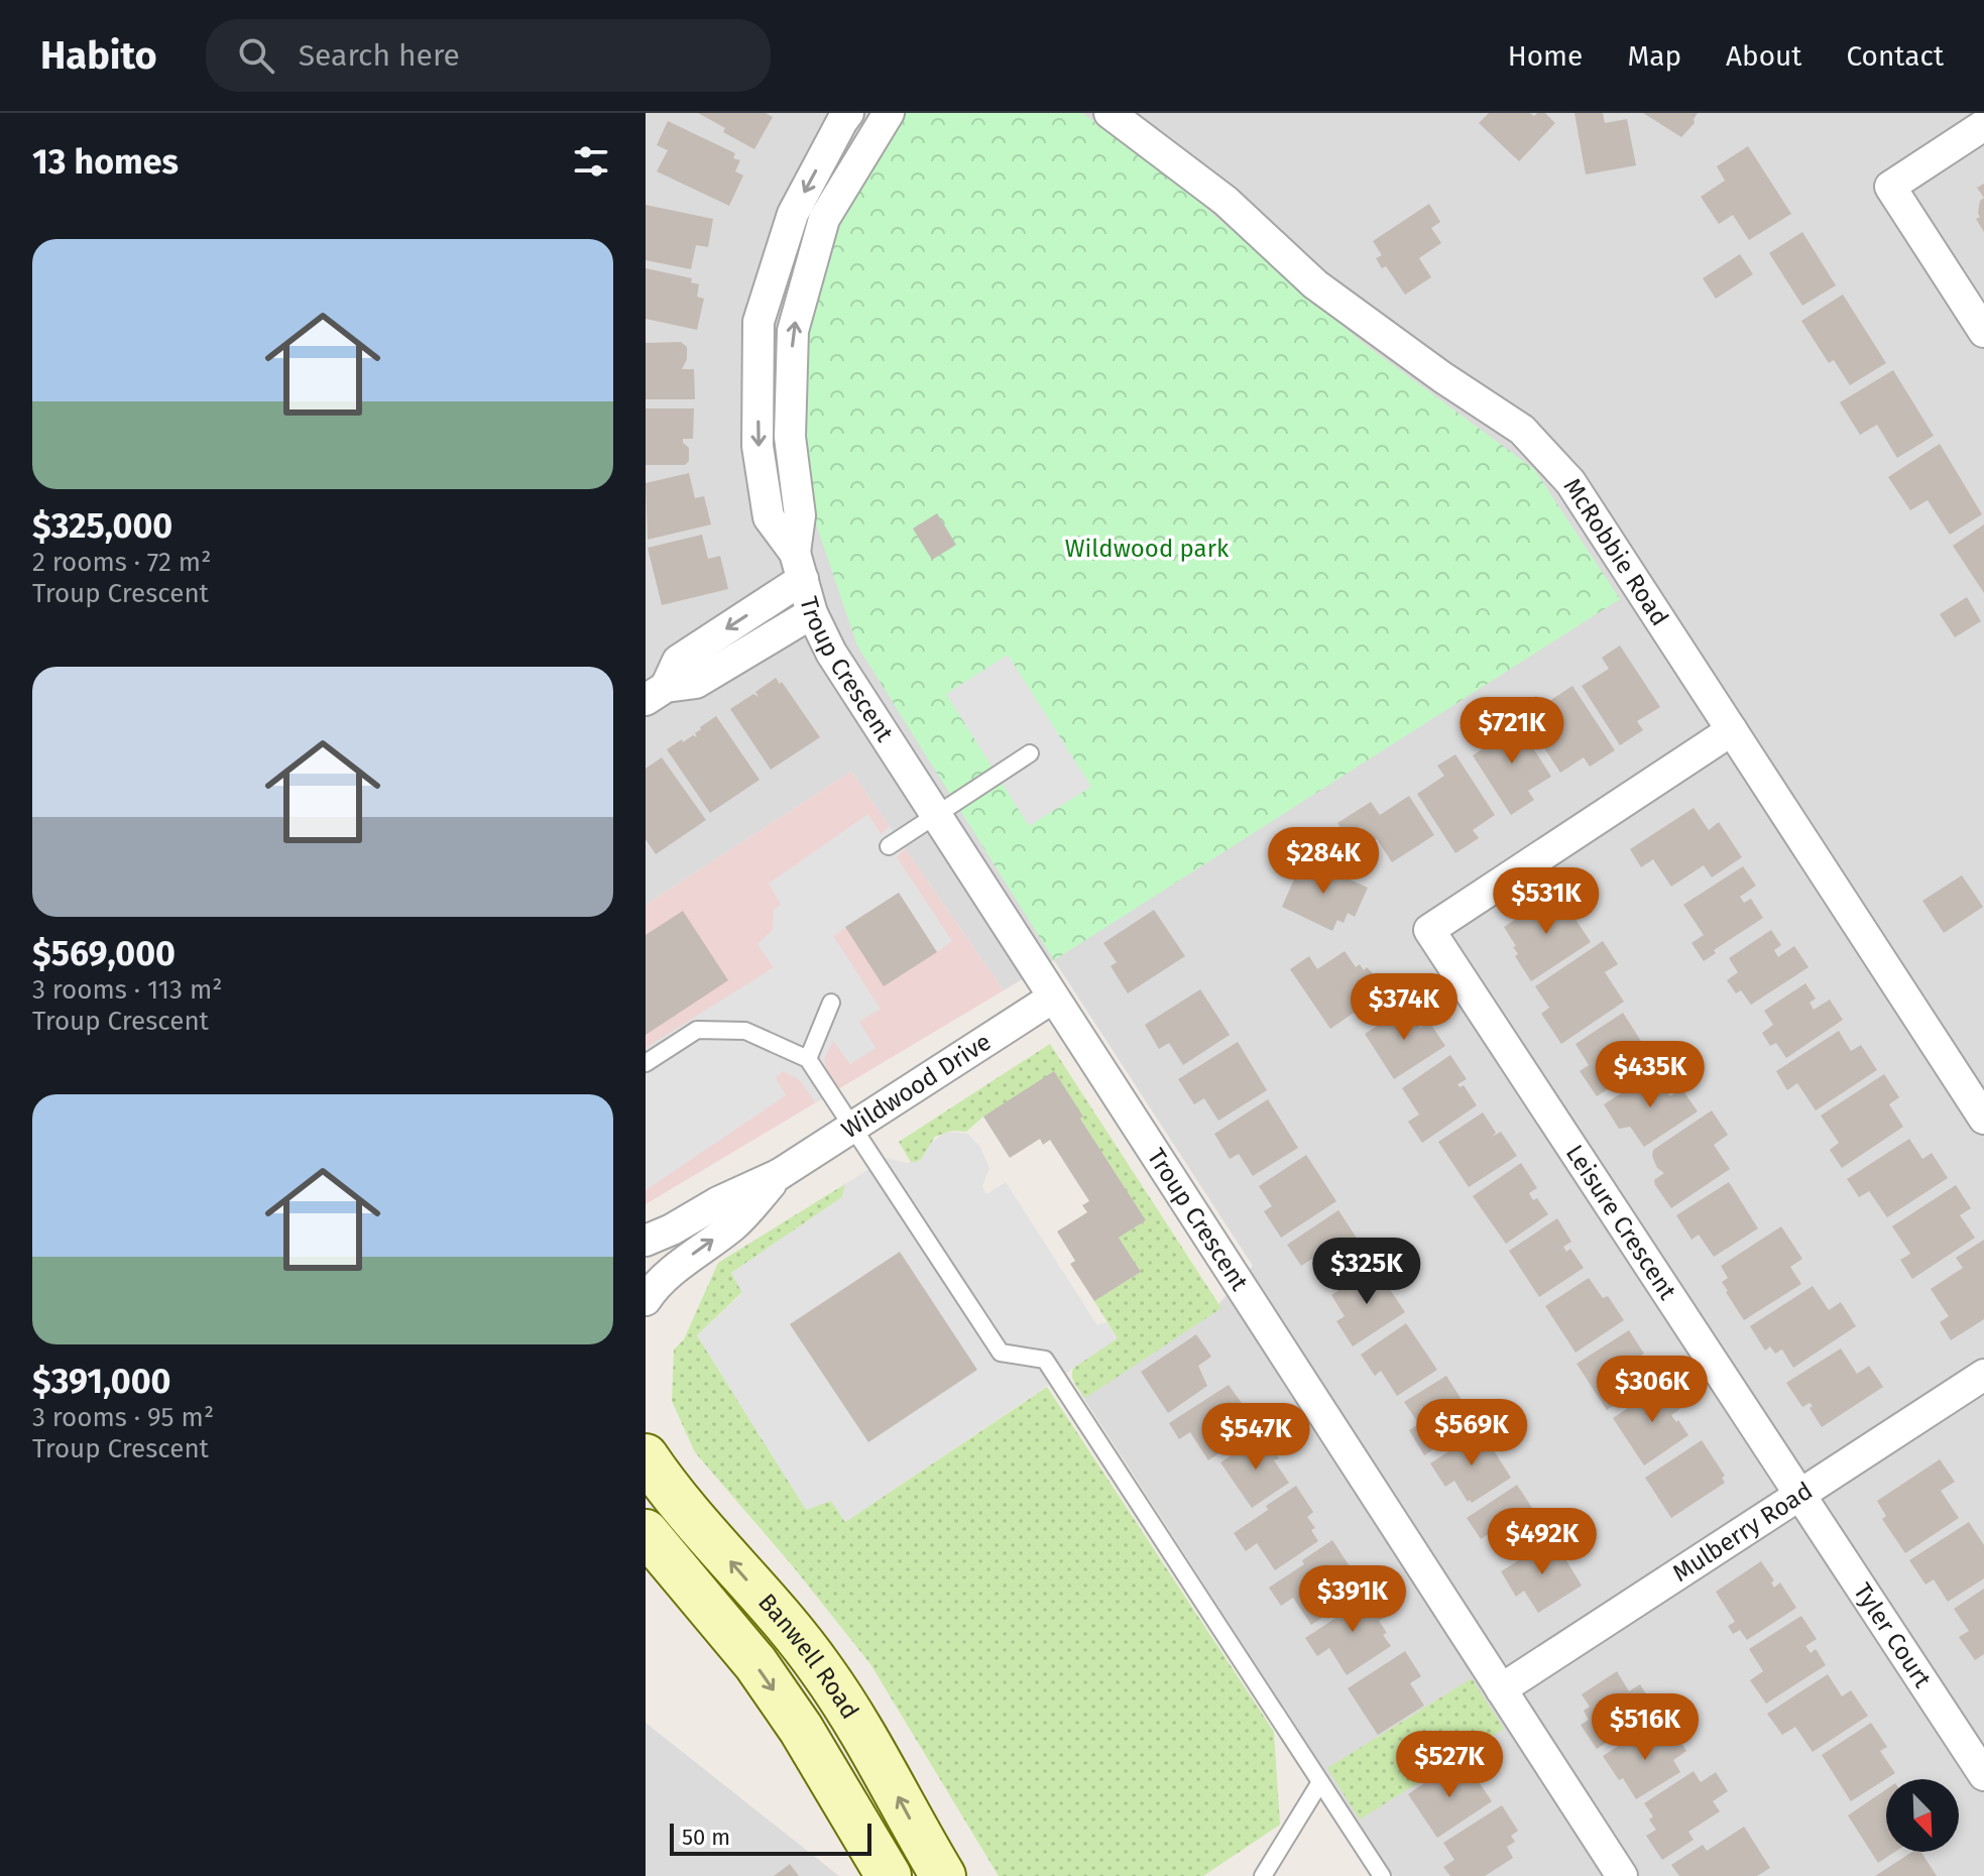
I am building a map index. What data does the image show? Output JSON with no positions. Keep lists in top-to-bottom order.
{
  "streets": {
    "main road": ["Banwell Road"],
    "street": [
      "McRobbie Road",
      "Troup Crescent",
      "Wildwood Drive",
      "Leisure Crescent",
      "Mulberry Road",
      "Tyler Court"
    ]
  },
  "crossings": [
    ["McRobbie Road", "Leisure Crescent"],
    ["Troup Crescent", "Wildwood Drive"],
    ["Troup Crescent", "Mulberry Road"],
    ["Leisure Crescent", "Mulberry Road"],
    ["Leisure Crescent", "Tyler Court"],
    ["Mulberry Road", "Tyler Court"]
  ],
  "parks": ["Wildwood park"],
  "scale_bar": "50 m",
  "north": "bottom right",
  "page": {
    "header": "Habito",
    "search": "Search here",
    "nav": [
      "Home",
      "Map",
      "About",
      "Contact"
    ],
    "heading": "13 homes",
    "list": [
      {
        "name": "$325,000",
        "note": "2 rooms · 72 m² · Troup Crescent"
      },
      {
        "name": "$569,000",
        "note": "3 rooms · 113 m² · Troup Crescent"
      },
      {
        "name": "$391,000",
        "note": "3 rooms · 95 m² · Troup Crescent"
      }
    ],
    "price": [
      "$721K",
      "$284K",
      "$531K",
      "$374K",
      "$435K",
      "$325K",
      "$306K",
      "$569K",
      "$547K",
      "$492K",
      "$391K",
      "$516K",
      "$527K"
    ],
    "scale": "50 m"
  }
}
